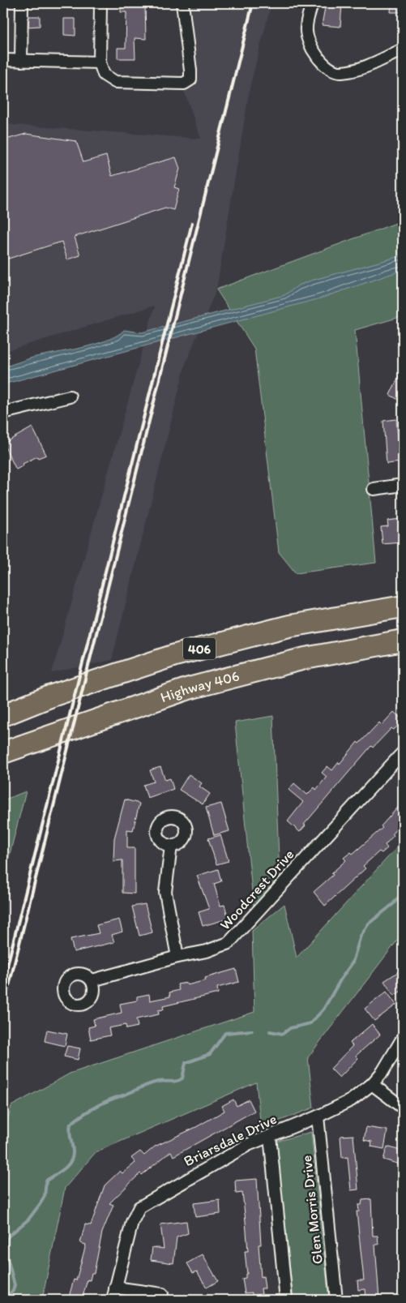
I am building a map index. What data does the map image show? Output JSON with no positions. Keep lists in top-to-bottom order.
{
  "streets": {
    "highway": ["406", "Highway 406"],
    "street": ["Woodcrest Drive", "Briarsdale Drive", "Glen Morris Drive"]
  },
  "crossings": [
    ["Briarsdale Drive", "Glen Morris Drive"]
  ]
}
